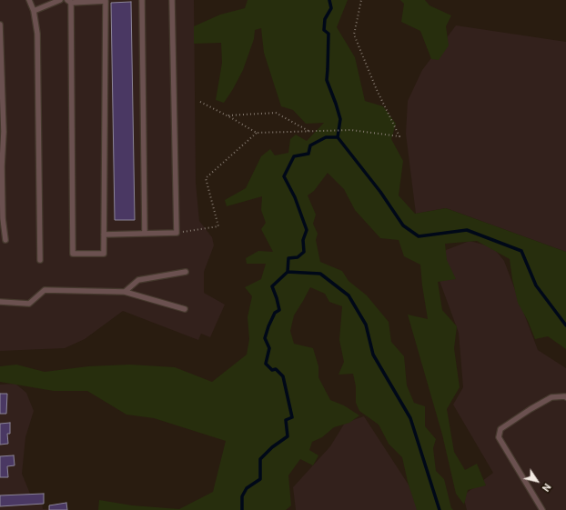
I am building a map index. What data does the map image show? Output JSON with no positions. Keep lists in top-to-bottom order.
{
  "north": "bottom right"
}
